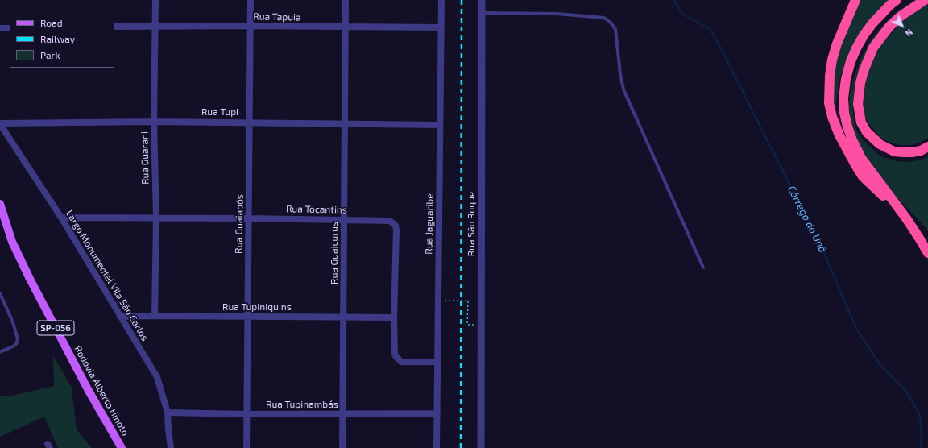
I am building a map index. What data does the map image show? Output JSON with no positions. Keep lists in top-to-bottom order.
{
  "streets": {
    "main road": ["SP-056", "Rodovia Alberto Hinoto"],
    "street": [
      "Rua Tapuia",
      "Rua Tupi",
      "Rua Guarani",
      "Rua Tocantins",
      "Rua Guaiapós",
      "Rua Jaguaribe",
      "Rua São Roque",
      "Rua Guaicurus",
      "Largo Monumental Vila São Carlos",
      "Rua Tupiniquins",
      "Rua Tupinambás"
    ]
  },
  "crossings": [
    ["Rua Tapuia", "Rua Guarani"],
    ["Rua Tapuia", "Rua Guaiapós"],
    ["Rua Tapuia", "Rua Jaguaribe"],
    ["Rua Tapuia", "Rua Guaicurus"],
    ["Rua Tupi", "Rua Guarani"],
    ["Rua Tupi", "Rua Guaiapós"],
    ["Rua Tupi", "Rua Jaguaribe"],
    ["Rua Tupi", "Rua Guaicurus"],
    ["Rua Tupi", "Largo Monumental Vila São Carlos"],
    ["Rua Guarani", "Rua Tocantins"],
    ["Rua Guarani", "Rua Tupiniquins"],
    ["Rua Tocantins", "Rua Guaiapós"],
    ["Rua Tocantins", "Rua Jaguaribe"],
    ["Rua Tocantins", "Rua Guaicurus"],
    ["Rua Tocantins", "Largo Monumental Vila São Carlos"],
    ["Rua Tocantins", "Rua Tupiniquins"],
    ["Rua Guaiapós", "Rua Tupiniquins"],
    ["Rua Guaiapós", "Rua Tupinambás"],
    ["Rua Jaguaribe", "Rua Tupinambás"],
    ["Rua Guaicurus", "Rua Tupiniquins"],
    ["Rua Guaicurus", "Rua Tupinambás"],
    ["Largo Monumental Vila São Carlos", "Rua Tupiniquins"],
    ["Largo Monumental Vila São Carlos", "Rua Tupinambás"]
  ],
  "water": ["Córrego do Uná"],
  "legend": ["Road", "Railway", "Park"],
  "north": "bottom right"
}
